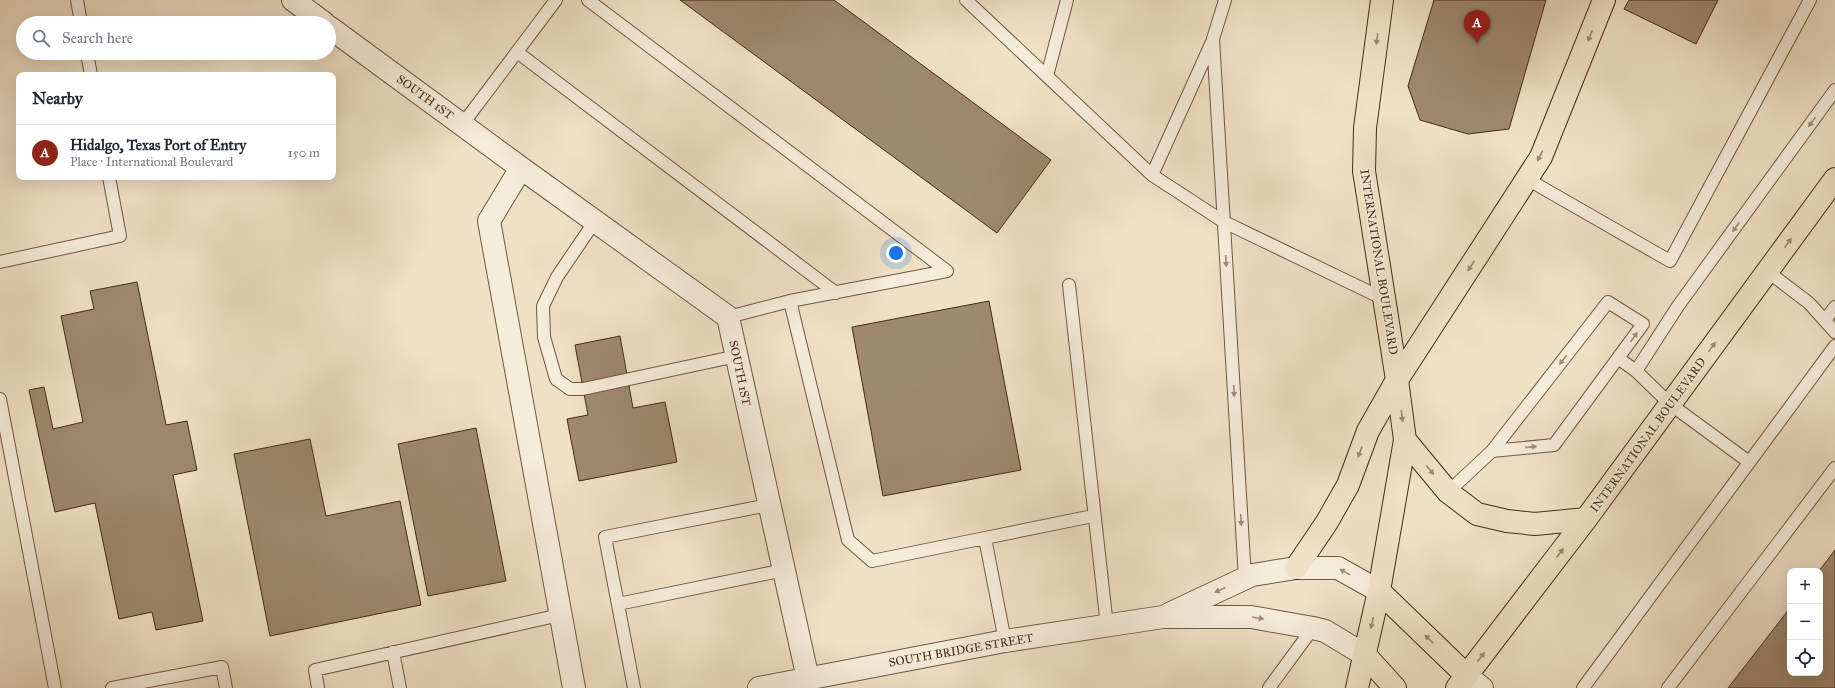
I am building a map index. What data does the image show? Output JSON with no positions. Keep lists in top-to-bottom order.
{
  "streets": {
    "main road": ["INTERNATIONAL BOULEVARD"],
    "street": ["SOUTH 1ST", "SOUTH BRIDGE STREET"]
  },
  "crossings": [
    ["SOUTH 1ST", "SOUTH BRIDGE STREET"],
    ["INTERNATIONAL BOULEVARD", "SOUTH BRIDGE STREET"]
  ],
  "page": {
    "pins": "A",
    "search": "Search here",
    "heading": "Nearby",
    "list": [
      {
        "mark": "A",
        "name": "Hidalgo, Texas Port of Entry",
        "note": "Place · International Boulevard",
        "value": "150 m"
      }
    ],
    "map_buttons": ["+", "−"]
  }
}
